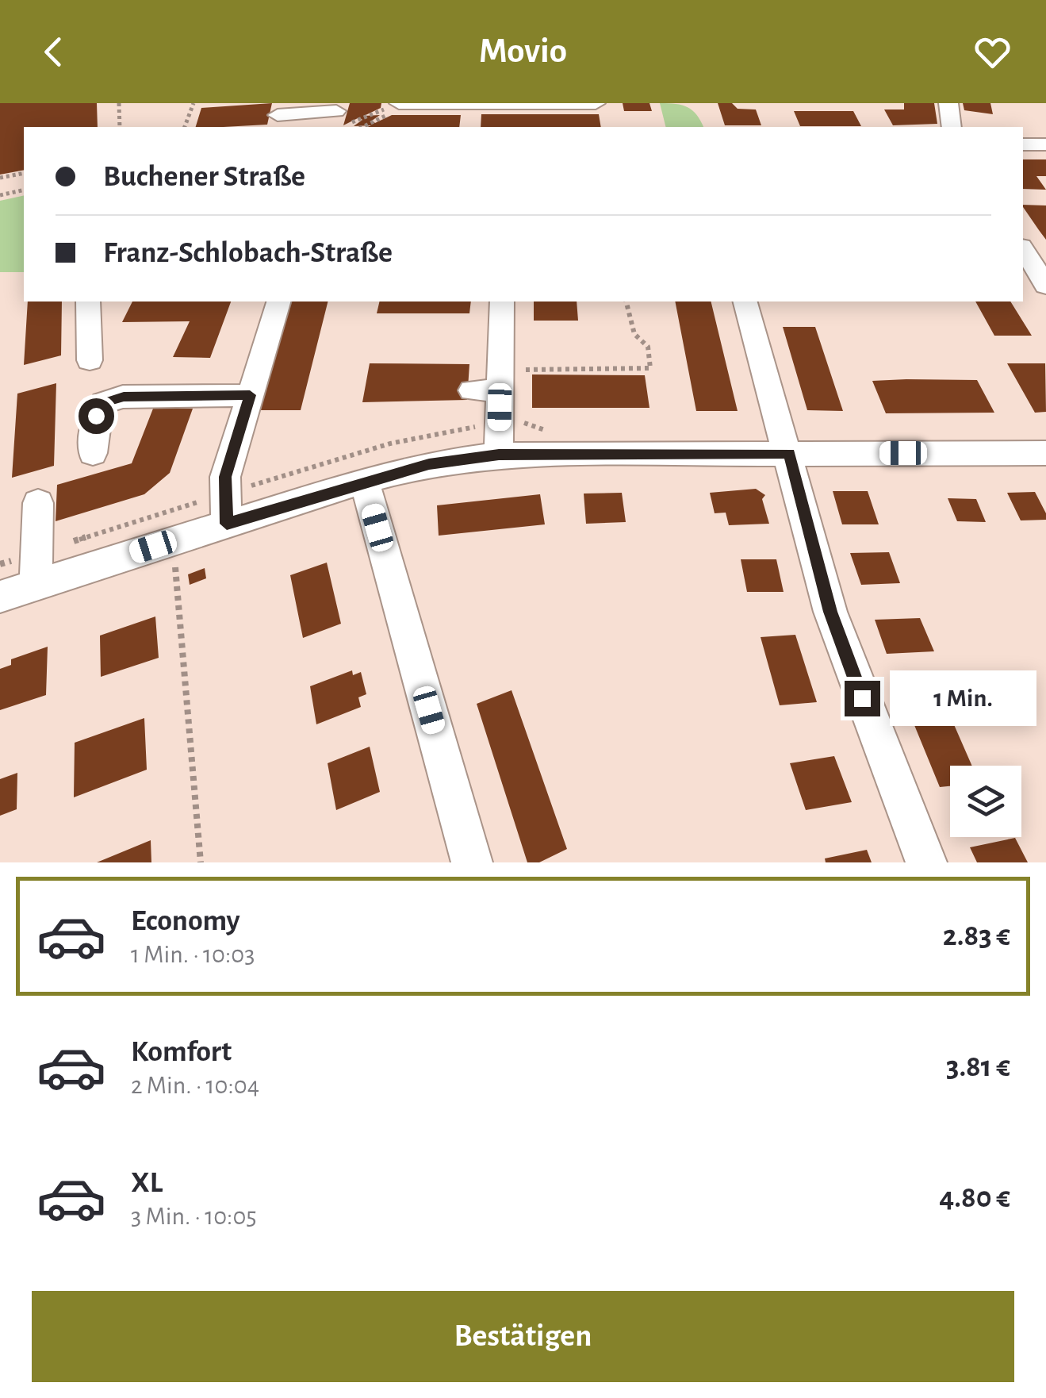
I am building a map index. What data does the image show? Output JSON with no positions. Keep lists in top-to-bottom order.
{
  "page": {
    "header": "Movio",
    "banner": ["Buchener Straße", "Franz-Schlobach-Straße"],
    "bubble": "1 Min.",
    "list": [
      {
        "name": "Economy",
        "note": "1 Min. · 10:03",
        "value": "2.83 €"
      },
      {
        "name": "Komfort",
        "note": "2 Min. · 10:04",
        "value": "3.81 €"
      },
      {
        "name": "XL",
        "note": "3 Min. · 10:05",
        "value": "4.80 €"
      }
    ],
    "buttons": "Bestätigen"
  }
}
